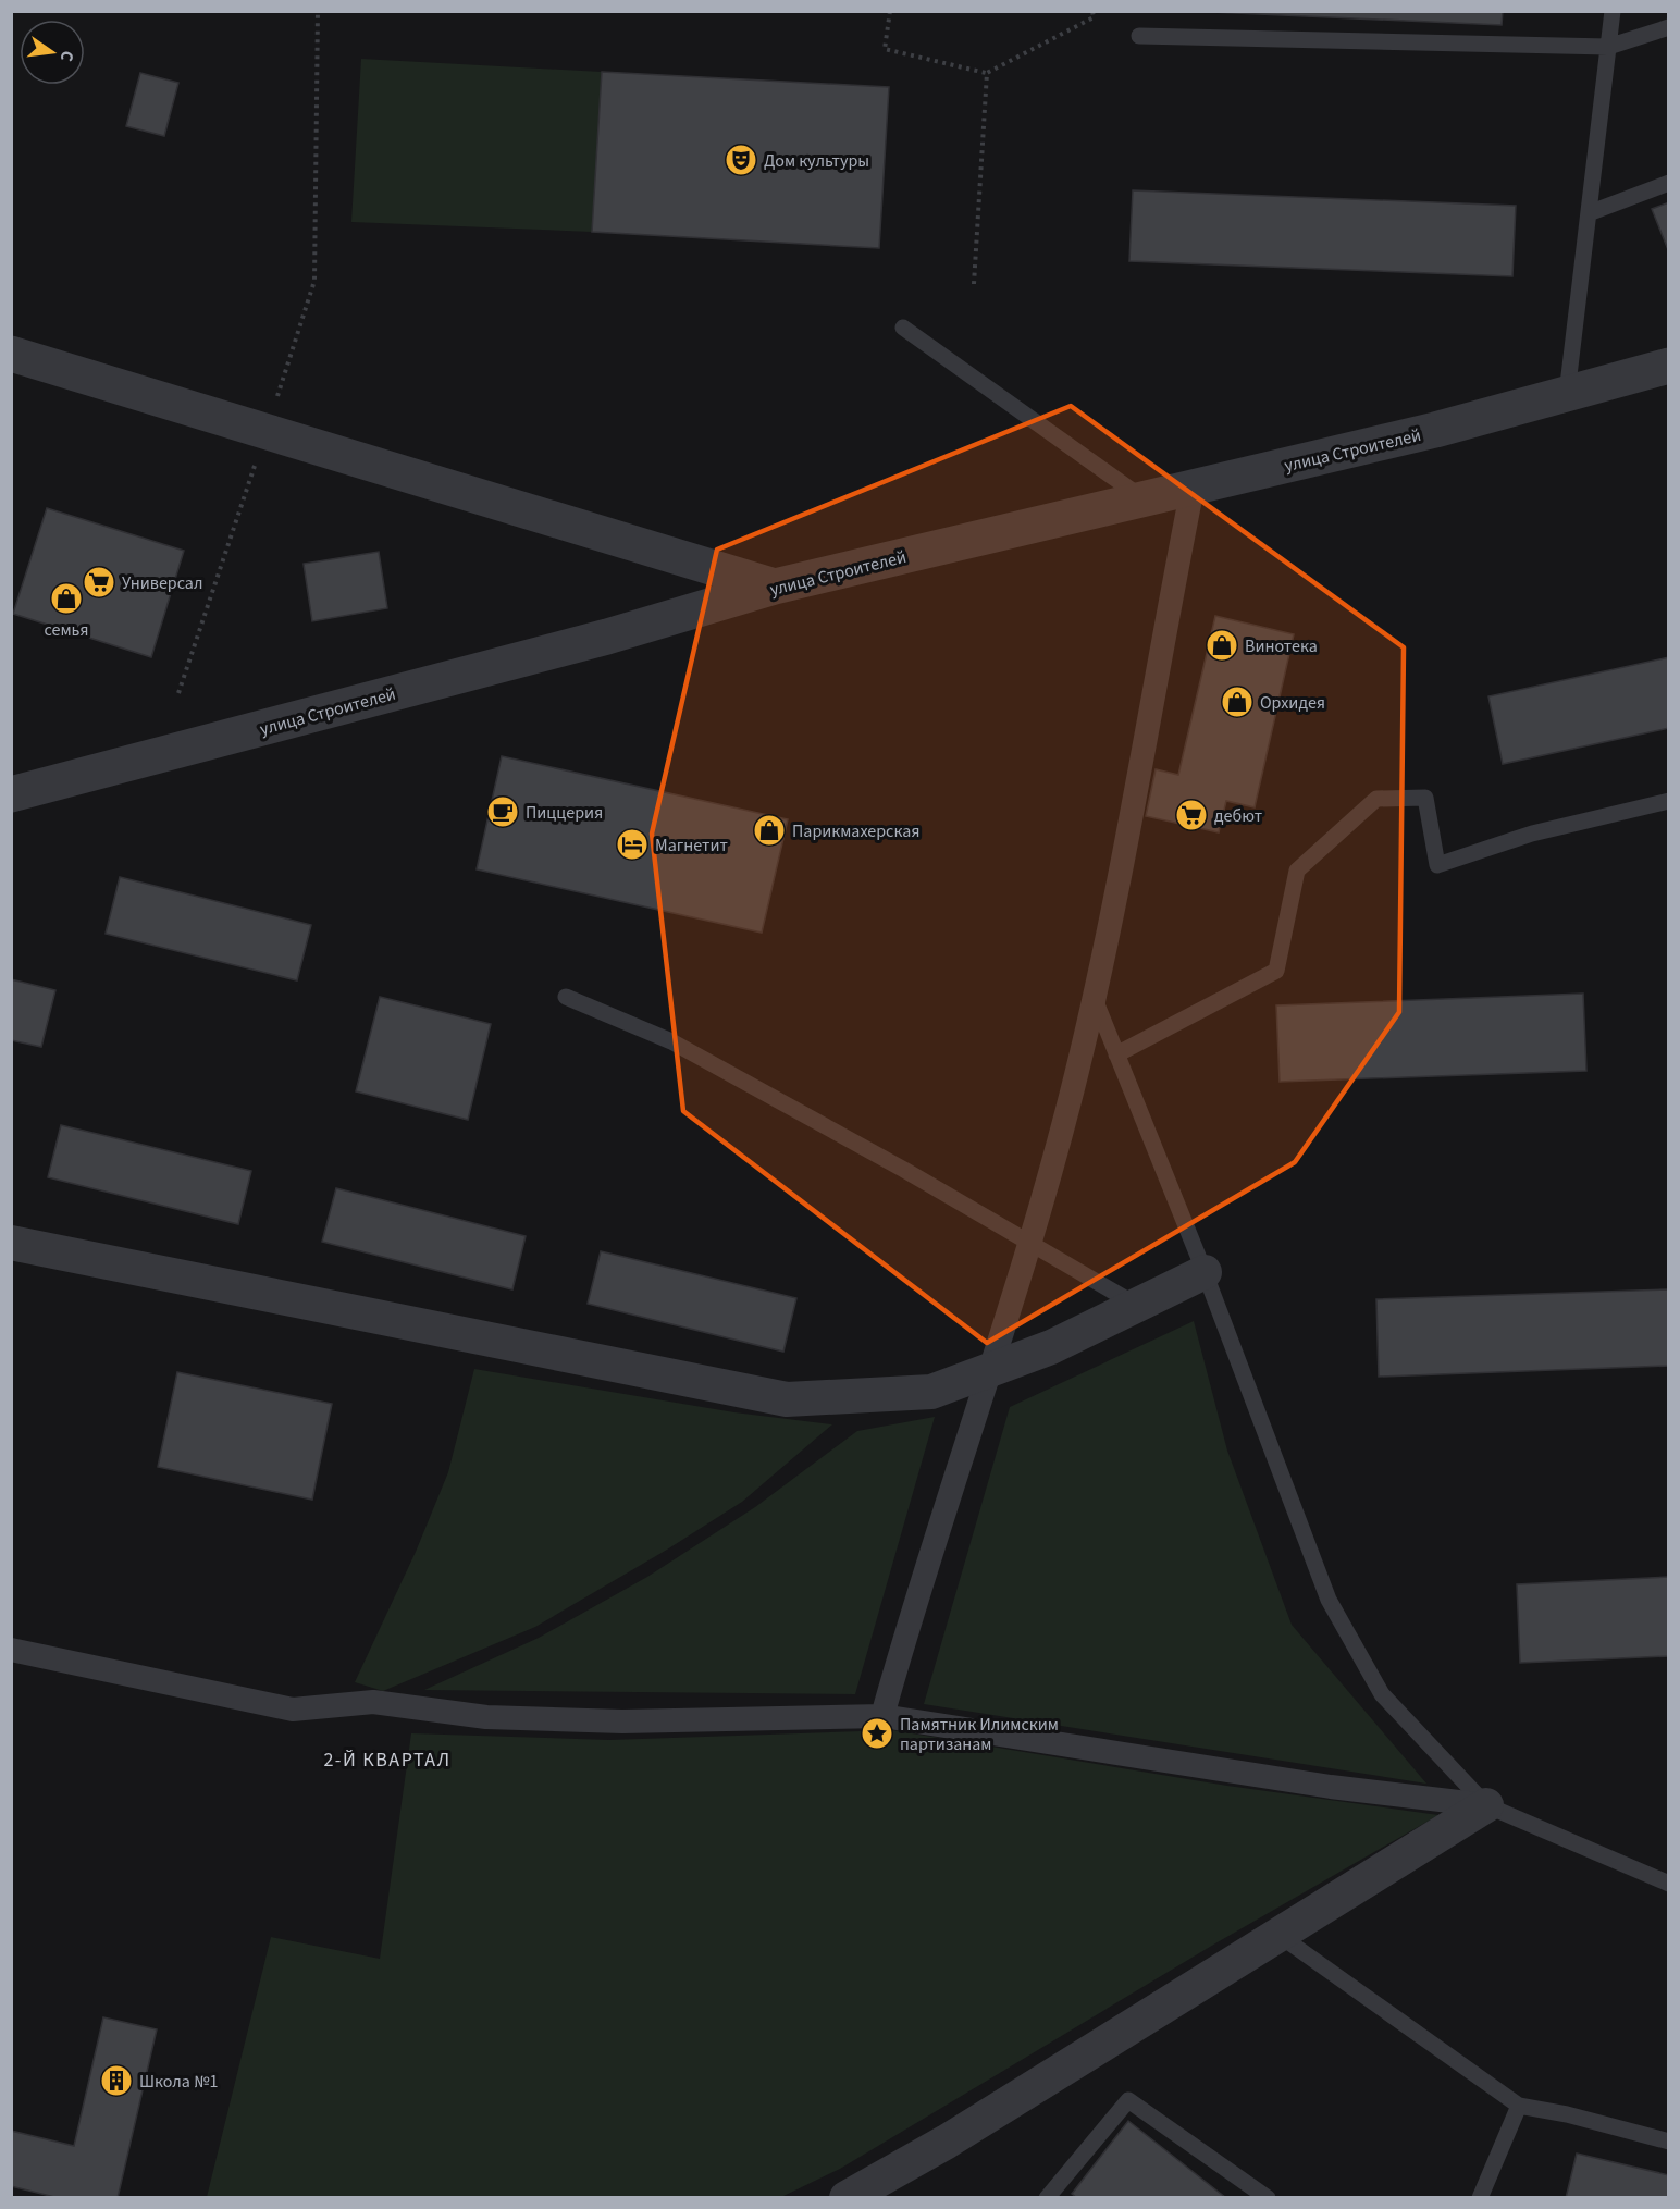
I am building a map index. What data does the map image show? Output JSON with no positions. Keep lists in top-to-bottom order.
{
  "streets": {
    "street": ["улица Строителей"]
  },
  "districts": ["2-Й КВАРТАЛ"],
  "places": {
    "theatre": ["Дом культуры"],
    "supermarket": ["Универсал", "дебют"],
    "shop": [
      "семья",
      "Винотека",
      "Орхидея",
      "Парикмахерская"
    ],
    "cafe": ["Пиццерия"],
    "hotel": ["Магнетит"],
    "place": ["Памятник Илимским партизанам"],
    "building": ["Школа №1"]
  },
  "north": "right"
}
